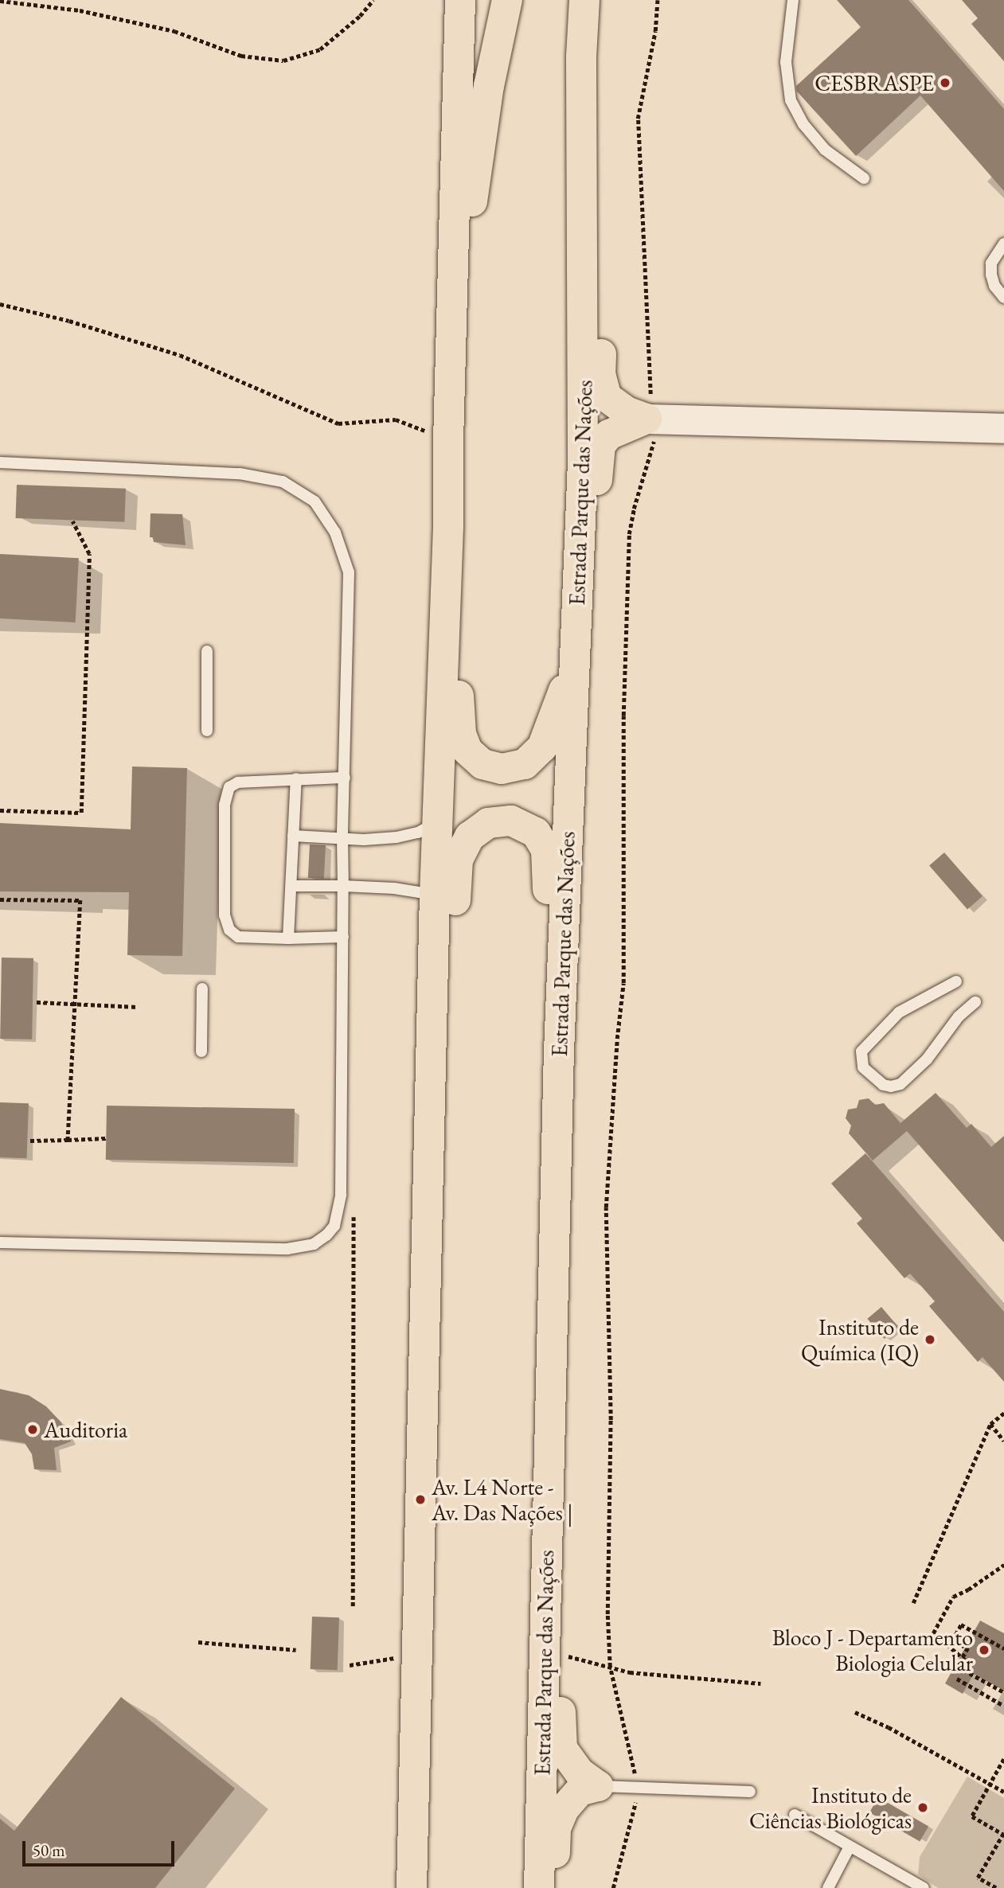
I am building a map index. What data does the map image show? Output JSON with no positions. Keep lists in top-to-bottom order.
{
  "streets": {
    "highway": ["Estrada Parque das Nações"]
  },
  "places": [
    "CESBRASPE",
    "Instituto de Química (IQ)",
    "Auditoria",
    "Av. L4 Norte - Av. Das Nações |",
    "Bloco J - Departamento Biologia Celular",
    "Instituto de Ciências Biológicas"
  ],
  "scale_bar": "50 m"
}
